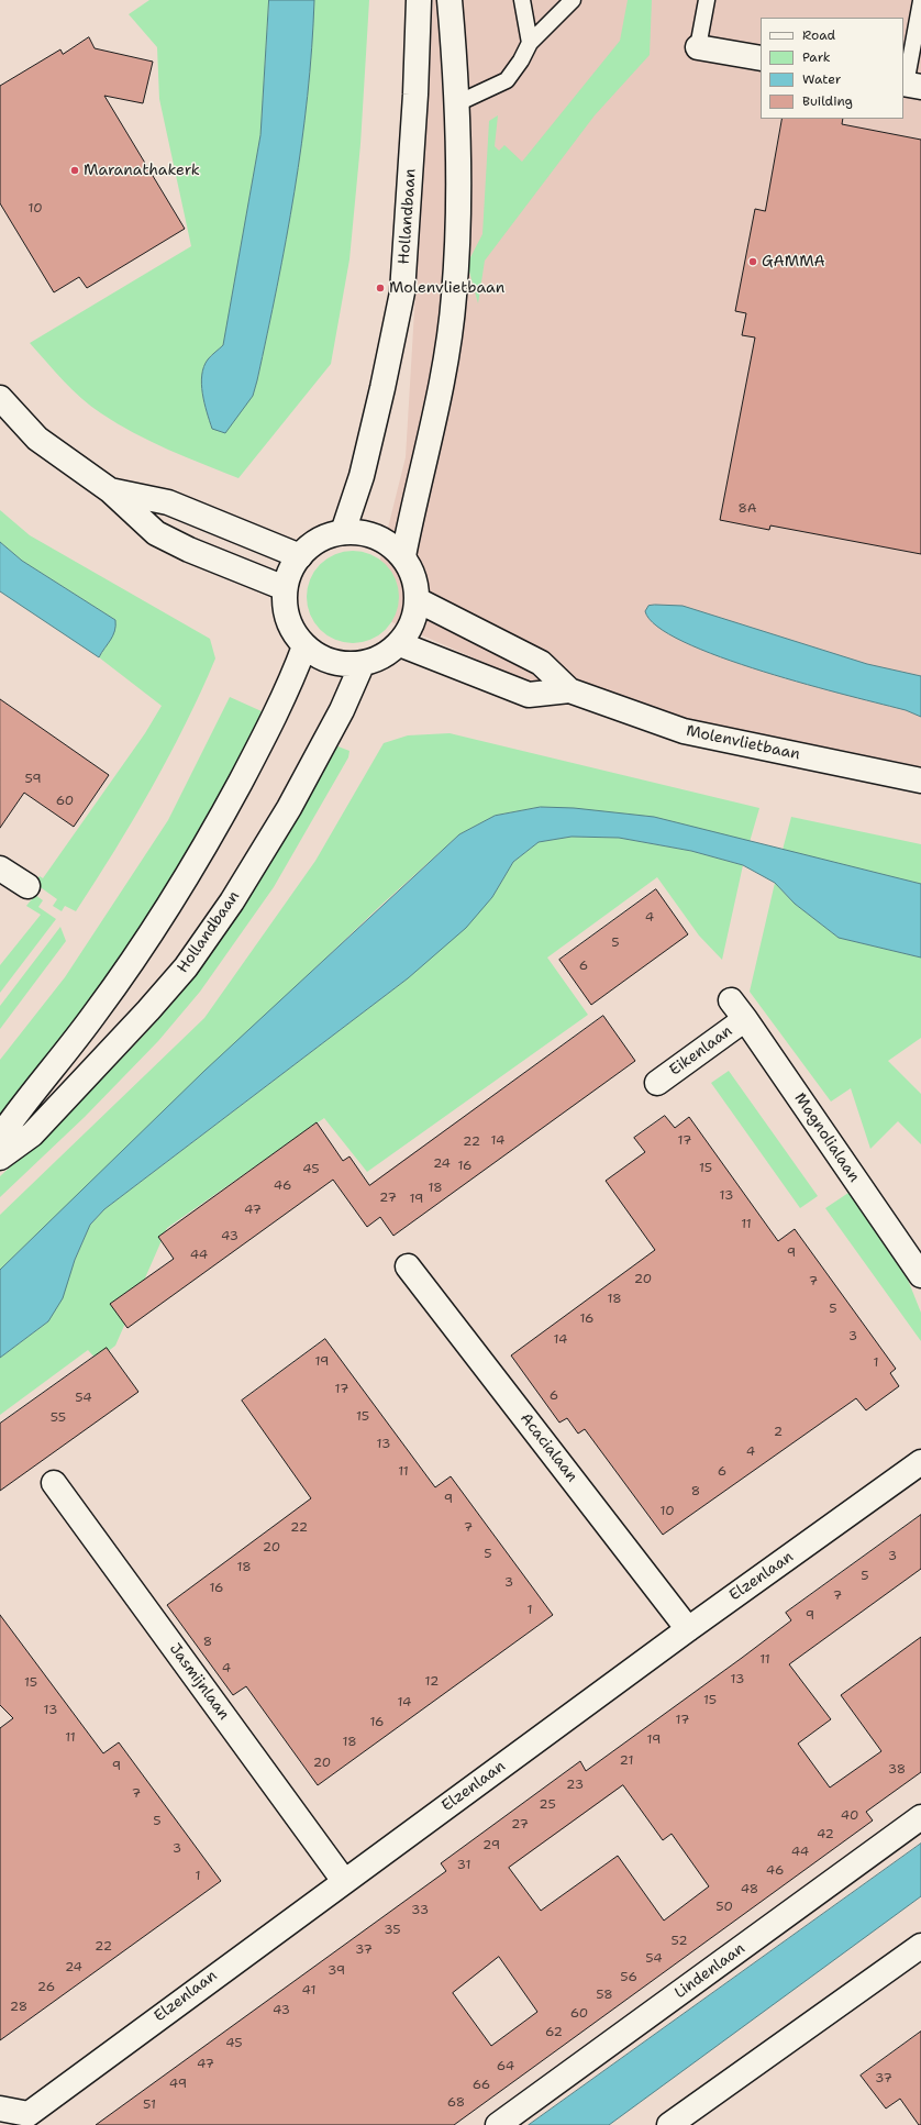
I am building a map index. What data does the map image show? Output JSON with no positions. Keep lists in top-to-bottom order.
{
  "streets": {
    "street": [
      "Hollandbaan",
      "Molenvlietbaan",
      "Eikenlaan",
      "Magnolialaan",
      "Acacialaan",
      "Elzenlaan",
      "Jasmijnlaan",
      "Lindenlaan"
    ]
  },
  "crossings": [
    ["Hollandbaan", "Molenvlietbaan"],
    ["Eikenlaan", "Magnolialaan"],
    ["Acacialaan", "Elzenlaan"],
    ["Elzenlaan", "Jasmijnlaan"]
  ],
  "places": ["Maranathakerk", "GAMMA", "Molenvlietbaan"],
  "house_numbers": [
    "10",
    "8A",
    "59",
    "60",
    "4",
    "5",
    "6",
    "14",
    "17",
    "22",
    "24",
    "16",
    "15",
    "45",
    "46",
    "18",
    "13",
    "27",
    "19",
    "47",
    "11",
    "43",
    "9",
    "44",
    "20",
    "7",
    "18",
    "5",
    "16",
    "3",
    "14",
    "19",
    "1",
    "17",
    "6",
    "54",
    "15",
    "55",
    "2",
    "13",
    "4",
    "11",
    "6",
    "8",
    "9",
    "10",
    "22",
    "7",
    "20",
    "5",
    "3",
    "18",
    "5",
    "3",
    "16",
    "7",
    "1",
    "9",
    "8",
    "11",
    "4",
    "13",
    "12",
    "15",
    "15",
    "14",
    "13",
    "17",
    "16",
    "11",
    "19",
    "18",
    "21",
    "20",
    "9",
    "38",
    "23",
    "7",
    "25",
    "40",
    "5",
    "27",
    "42",
    "29",
    "3",
    "44",
    "31",
    "46",
    "1",
    "48",
    "50",
    "33",
    "35",
    "52",
    "22",
    "37",
    "54",
    "24",
    "39",
    "56",
    "26",
    "41",
    "58",
    "28",
    "43",
    "60",
    "62",
    "45",
    "47",
    "64",
    "37",
    "49",
    "66",
    "68",
    "51"
  ],
  "legend": [
    "Road",
    "Park",
    "Water",
    "Building"
  ]
}
